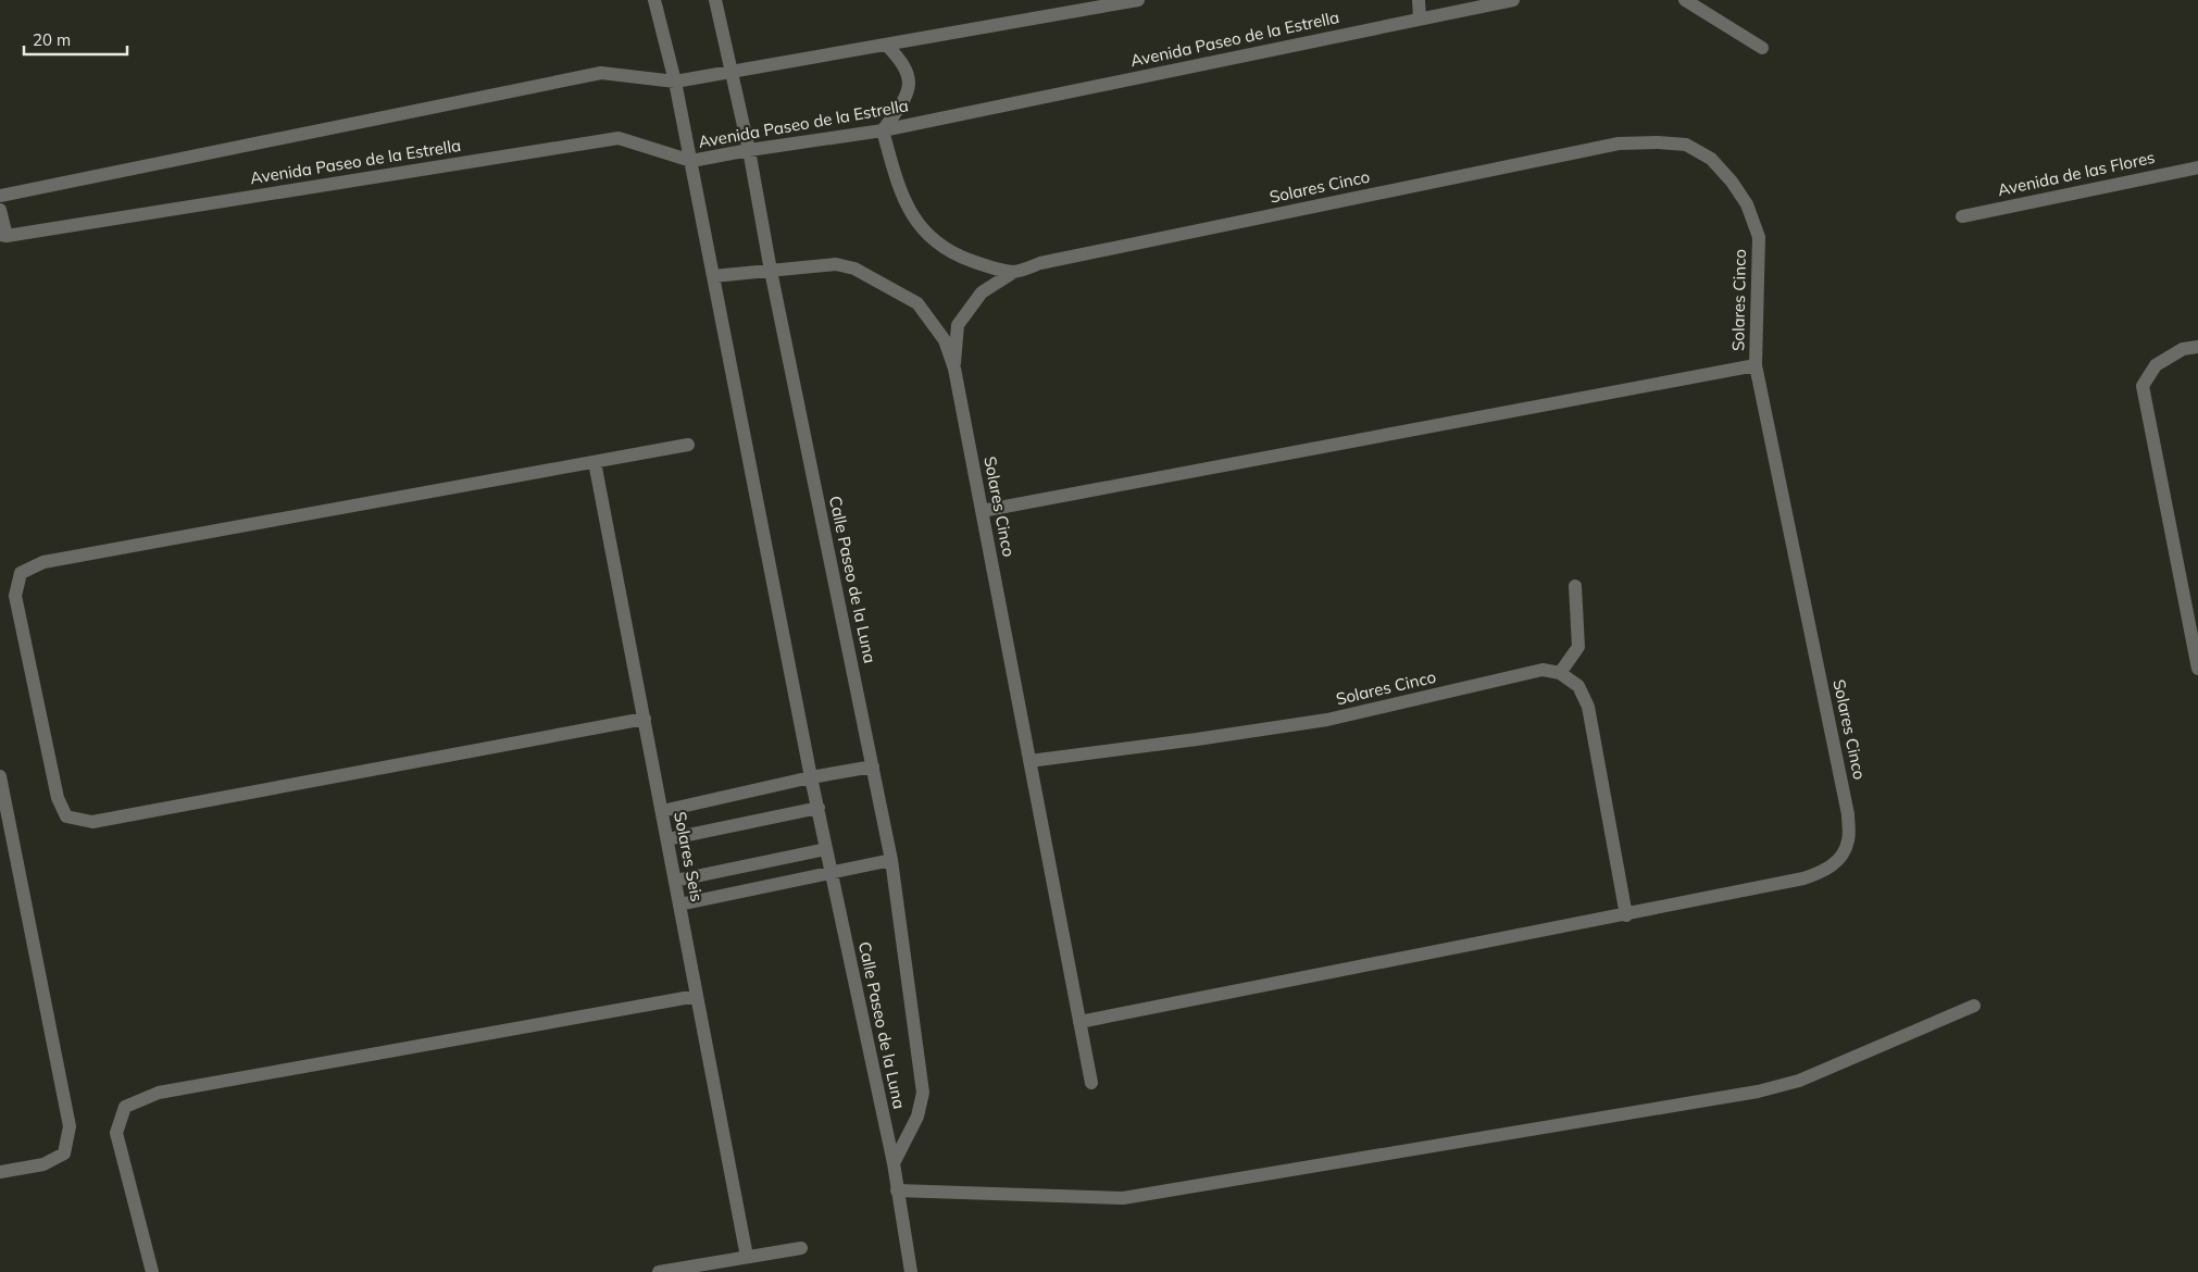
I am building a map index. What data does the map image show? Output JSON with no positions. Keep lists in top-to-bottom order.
{
  "streets": {
    "street": [
      "Avenida Paseo de la Estrella",
      "Avenida de las Flores",
      "Solares Cinco",
      "Calle Paseo de la Luna",
      "Solares Seis"
    ]
  },
  "crossings": [
    ["Avenida Paseo de la Estrella", "Calle Paseo de la Luna"],
    ["Solares Cinco", "Calle Paseo de la Luna"]
  ],
  "scale_bar": "20 m"
}
